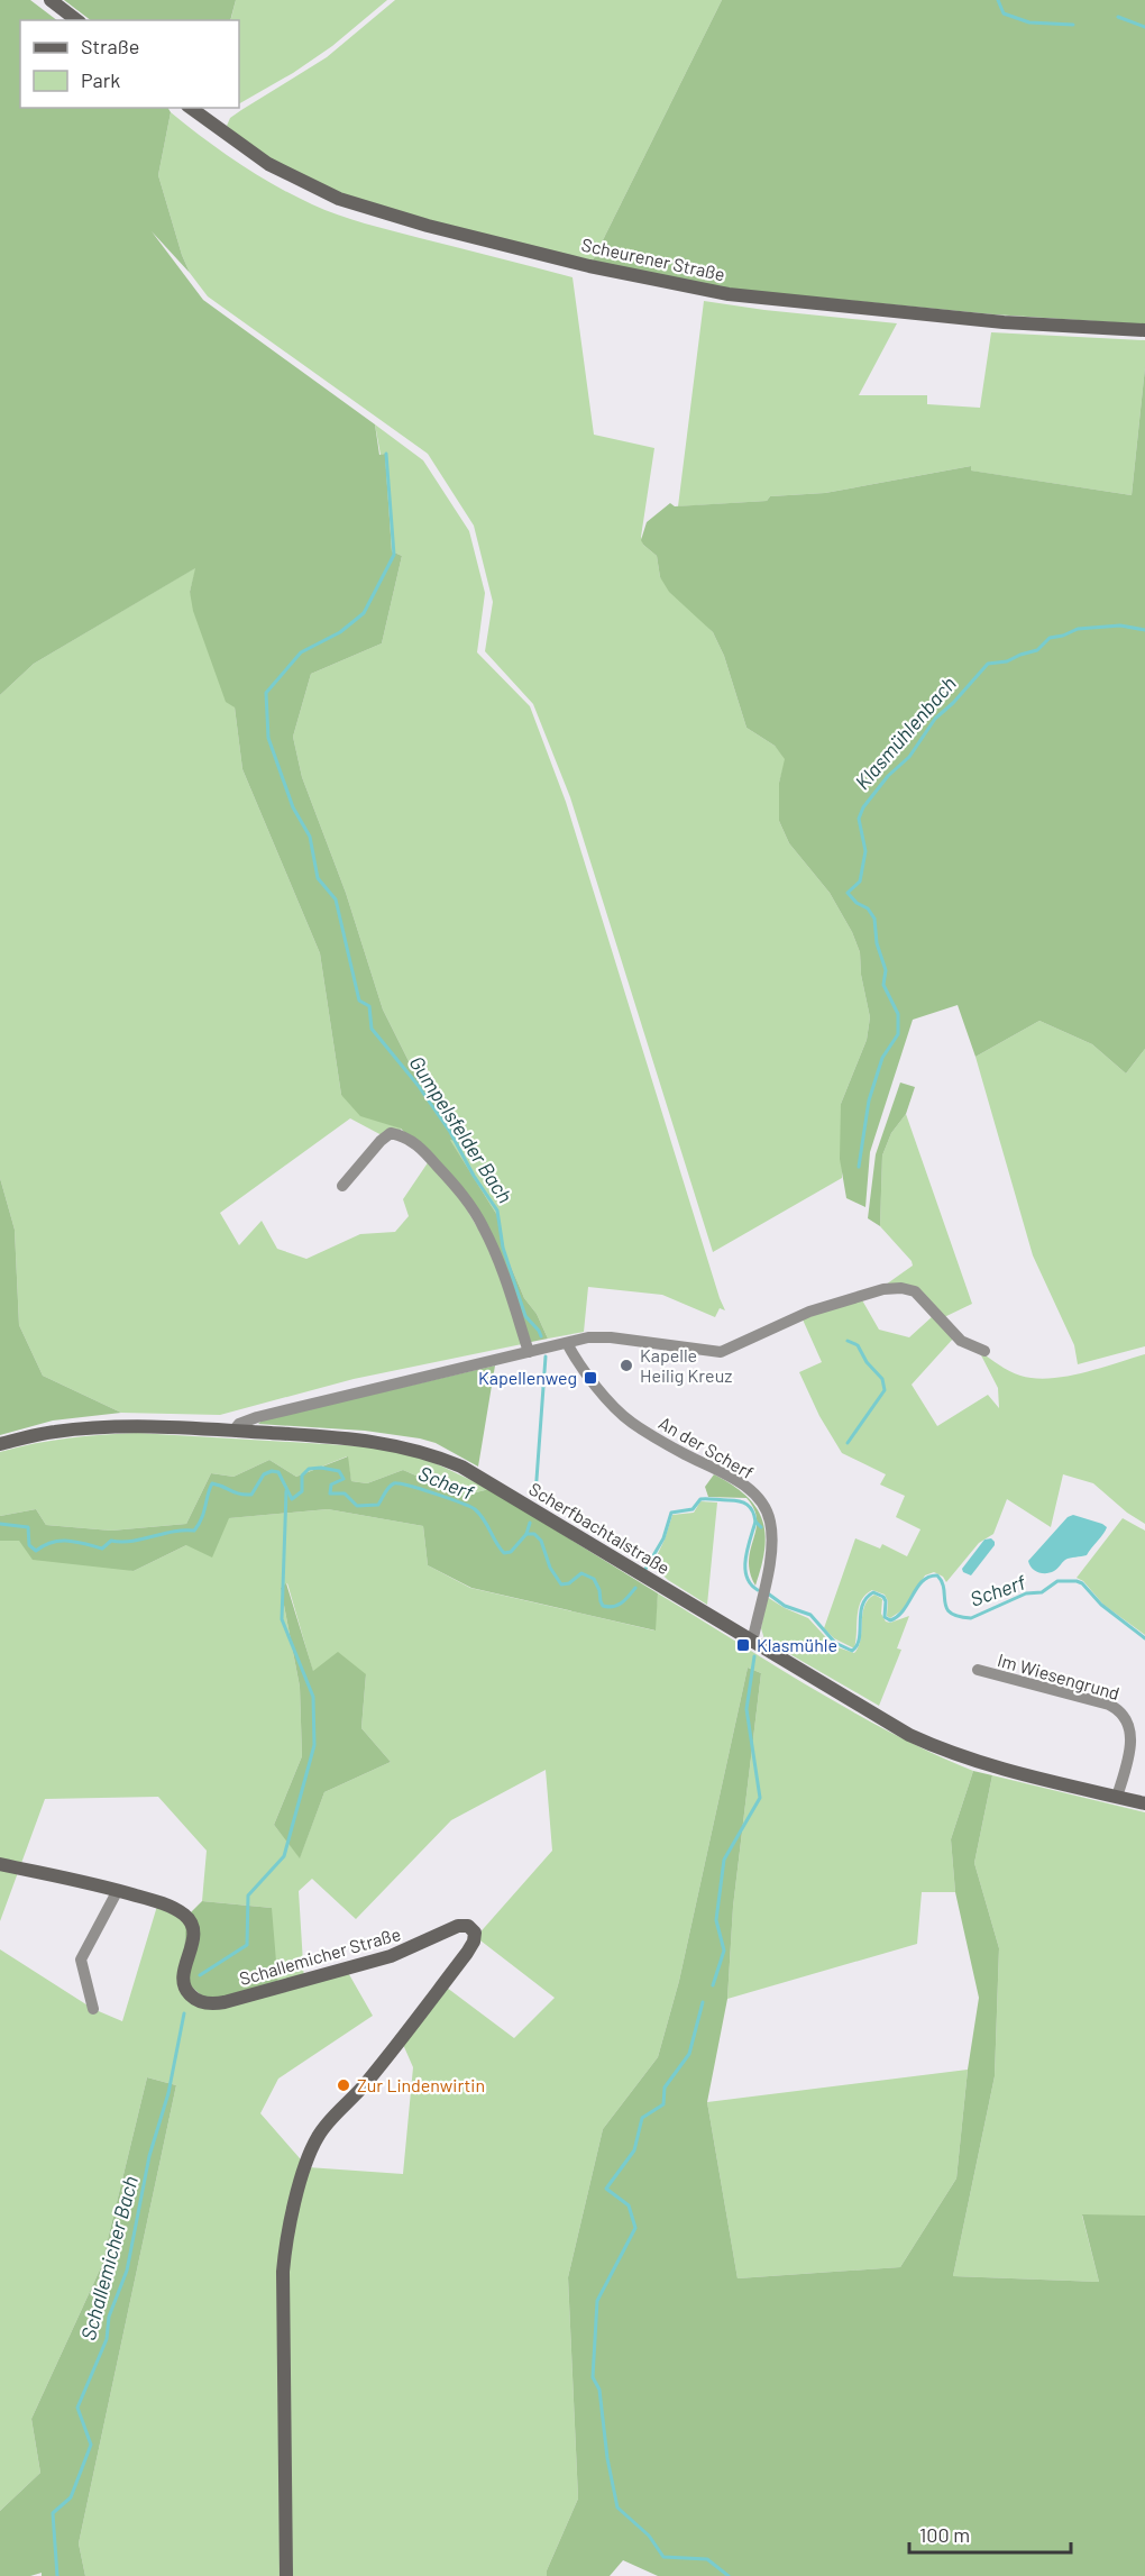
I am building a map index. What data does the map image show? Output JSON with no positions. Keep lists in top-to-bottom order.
{
  "streets": {
    "street": [
      "Scheurener Straße",
      "An der Scherf",
      "Scherfbachtalstraße",
      "Im Wiesengrund",
      "Schallemicher Straße"
    ]
  },
  "crossings": [
    ["An der Scherf", "Scherfbachtalstraße"],
    ["Scherfbachtalstraße", "Im Wiesengrund"]
  ],
  "water": [
    "Klasmühlenbach",
    "Gumpelsfelder Bach",
    "Scherf",
    "Schallemicher Bach"
  ],
  "places": {
    "other": ["Kapelle Heilig Kreuz", "Zur Lindenwirtin"],
    "transit": ["Kapellenweg", "Klasmühle"]
  },
  "legend": ["Straße", "Park"],
  "scale_bar": "100 m"
}
